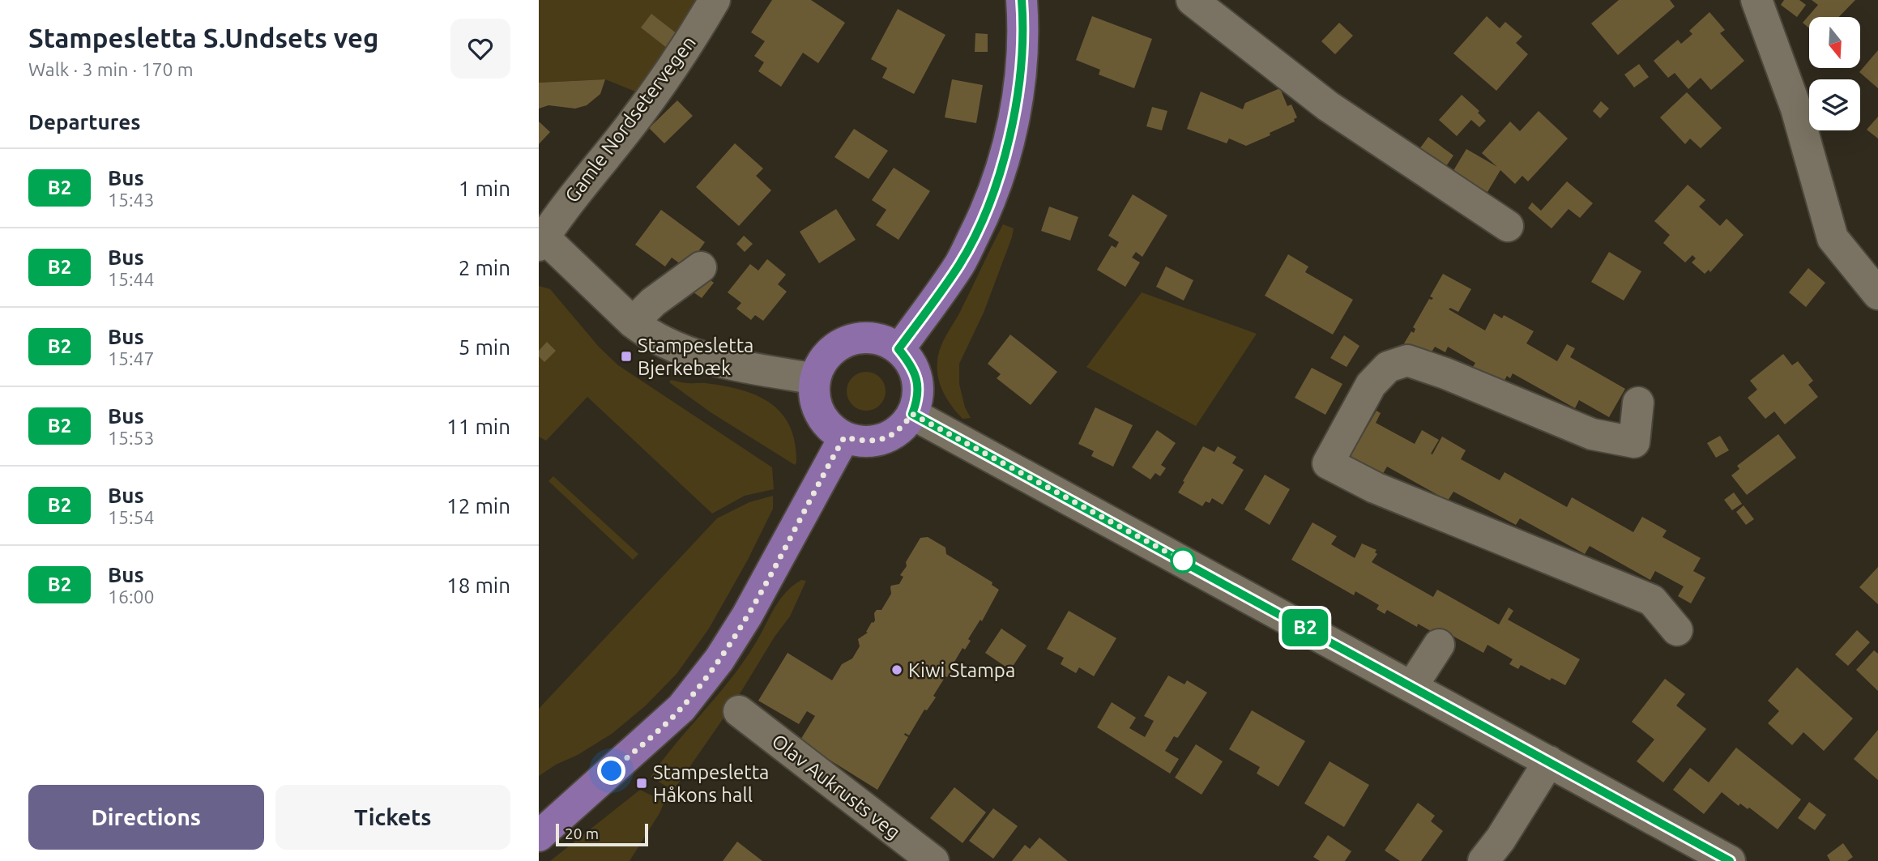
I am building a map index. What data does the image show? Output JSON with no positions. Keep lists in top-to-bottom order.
{
  "streets": {
    "street": ["Gamle Nordsetervegen", "Olav Aukrusts veg"]
  },
  "places": {
    "transit": ["Stampesletta Bjerkebæk", "Stampesletta Håkons hall"],
    "other": ["Kiwi Stampa"]
  },
  "lines": ["bus line B2"],
  "scale_bar": "20 m",
  "north": "bottom",
  "page": {
    "heading": [
      ["Stampesletta S.Undsets veg", "Walk · 3 min · 170 m"],
      "Departures"
    ],
    "on_map": "B2",
    "list": [
      {
        "mark": "B2",
        "name": "Bus",
        "note": "15:43",
        "value": "1 min"
      },
      {
        "mark": "B2",
        "name": "Bus",
        "note": "15:44",
        "value": "2 min"
      },
      {
        "mark": "B2",
        "name": "Bus",
        "note": "15:47",
        "value": "5 min"
      },
      {
        "mark": "B2",
        "name": "Bus",
        "note": "15:53",
        "value": "11 min"
      },
      {
        "mark": "B2",
        "name": "Bus",
        "note": "15:54",
        "value": "12 min"
      },
      {
        "mark": "B2",
        "name": "Bus",
        "note": "16:00",
        "value": "18 min"
      }
    ],
    "buttons": ["Directions", "Tickets"],
    "scale": "20 m"
  }
}
